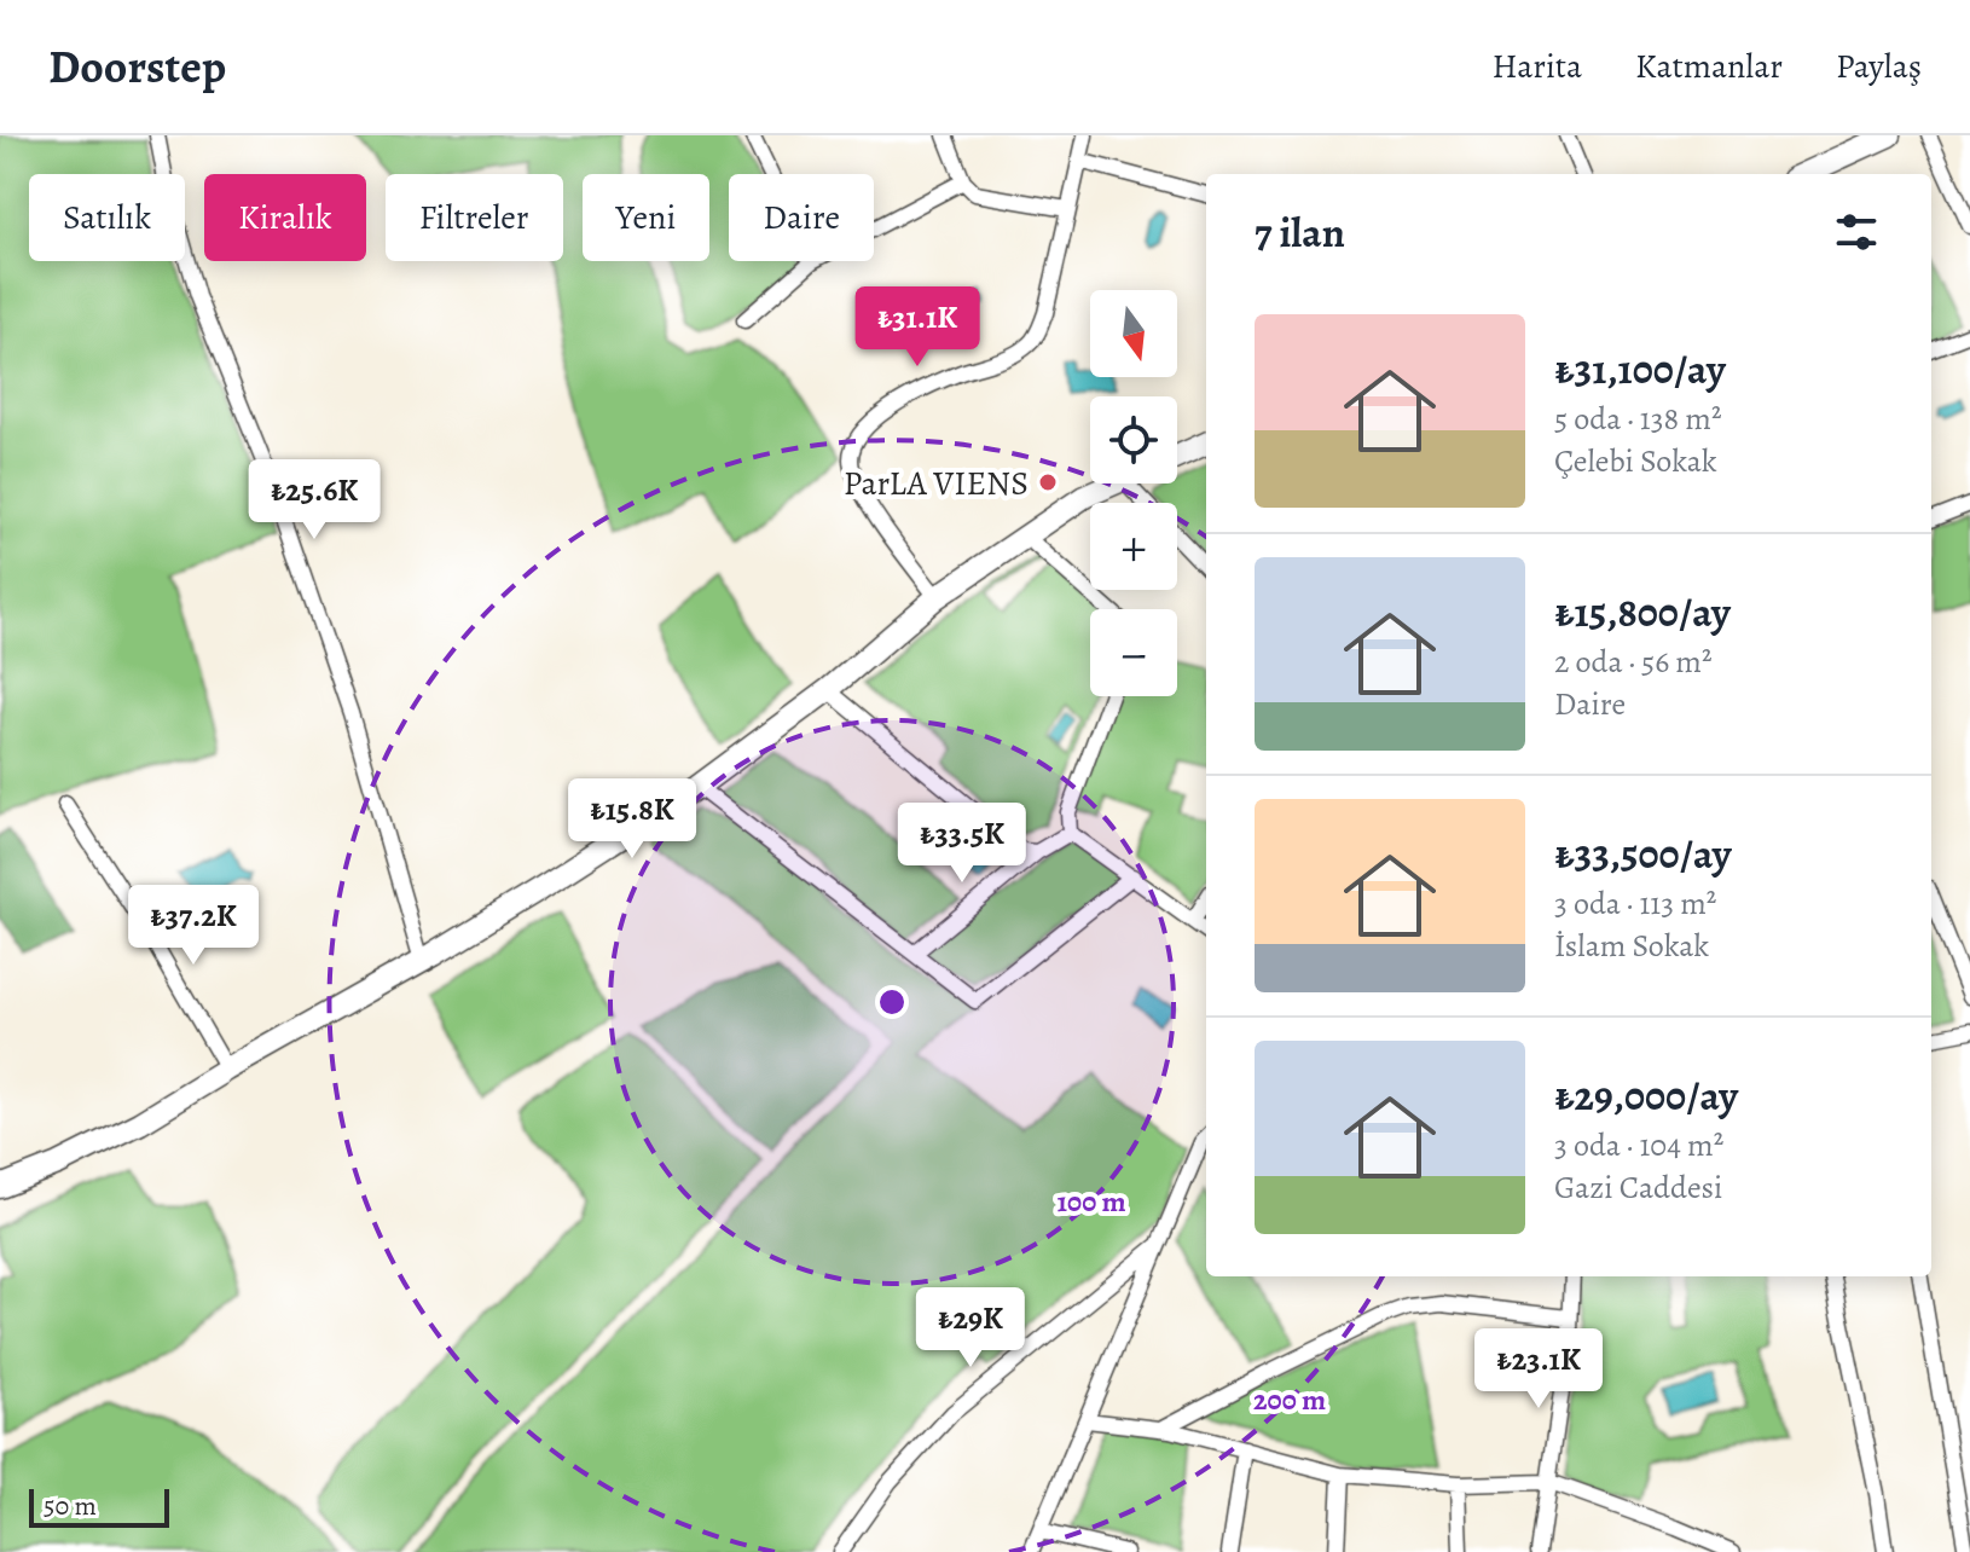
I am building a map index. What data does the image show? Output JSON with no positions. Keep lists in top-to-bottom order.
{
  "places": ["ParLA VIENS"],
  "scale_bar": "50 m",
  "north": "bottom",
  "page": {
    "header": "Doorstep",
    "nav": ["Harita", "Katmanlar", "Paylaş"],
    "chip": [
      "Satılık",
      "Kiralık",
      "Filtreler",
      "Yeni",
      "Daire"
    ],
    "heading": "7 ilan",
    "price": [
      "₺31.1K",
      "₺25.6K",
      "₺15.8K",
      "₺33.5K",
      "₺37.2K",
      "₺29K",
      "₺23.1K"
    ],
    "map_buttons": ["+", "−"],
    "list": [
      {
        "name": "₺31,100/ay",
        "note": "5 oda · 138 m² · Çelebi Sokak"
      },
      {
        "name": "₺15,800/ay",
        "note": "2 oda · 56 m² · Daire"
      },
      {
        "name": "₺33,500/ay",
        "note": "3 oda · 113 m² · İslam Sokak"
      },
      {
        "name": "₺29,000/ay",
        "note": "3 oda · 104 m² · Gazi Caddesi"
      }
    ],
    "scale": "50 m"
  },
  "rings": ["100 m", "200 m"]
}
